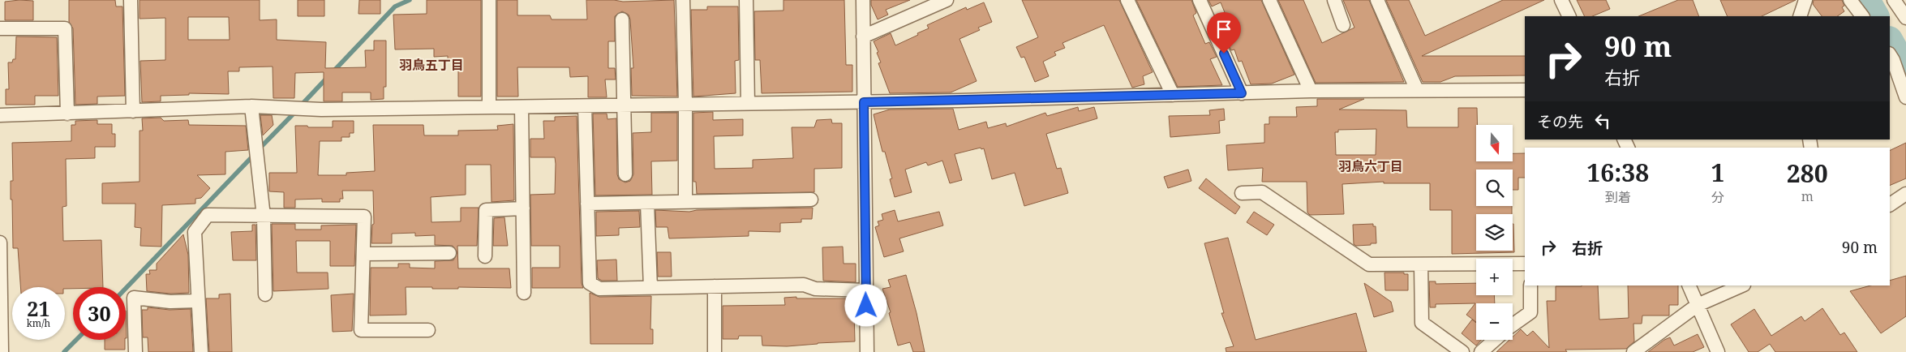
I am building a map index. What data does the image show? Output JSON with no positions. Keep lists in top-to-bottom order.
{
  "districts": ["羽鳥五丁目", "羽鳥六丁目"],
  "north": "bottom",
  "page": {
    "turn": ["90 m", "右折"],
    "then": "その先",
    "map_buttons": ["+", "−"],
    "eta": [
      "16:38",
      "到着",
      "1",
      "分",
      "280",
      "m"
    ],
    "list": [
      {
        "name": "右折",
        "value": "90 m"
      }
    ],
    "speed": "21 km/h",
    "limit": "30"
  }
}
